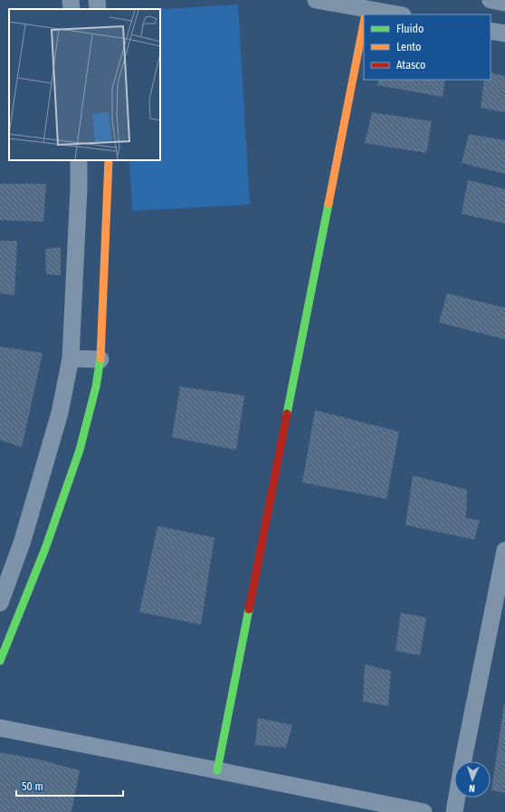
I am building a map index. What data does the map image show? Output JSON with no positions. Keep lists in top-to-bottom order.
{
  "legend": ["Fluido", "Lento", "Atasco"],
  "scale_bar": "50 m",
  "north": "bottom"
}
